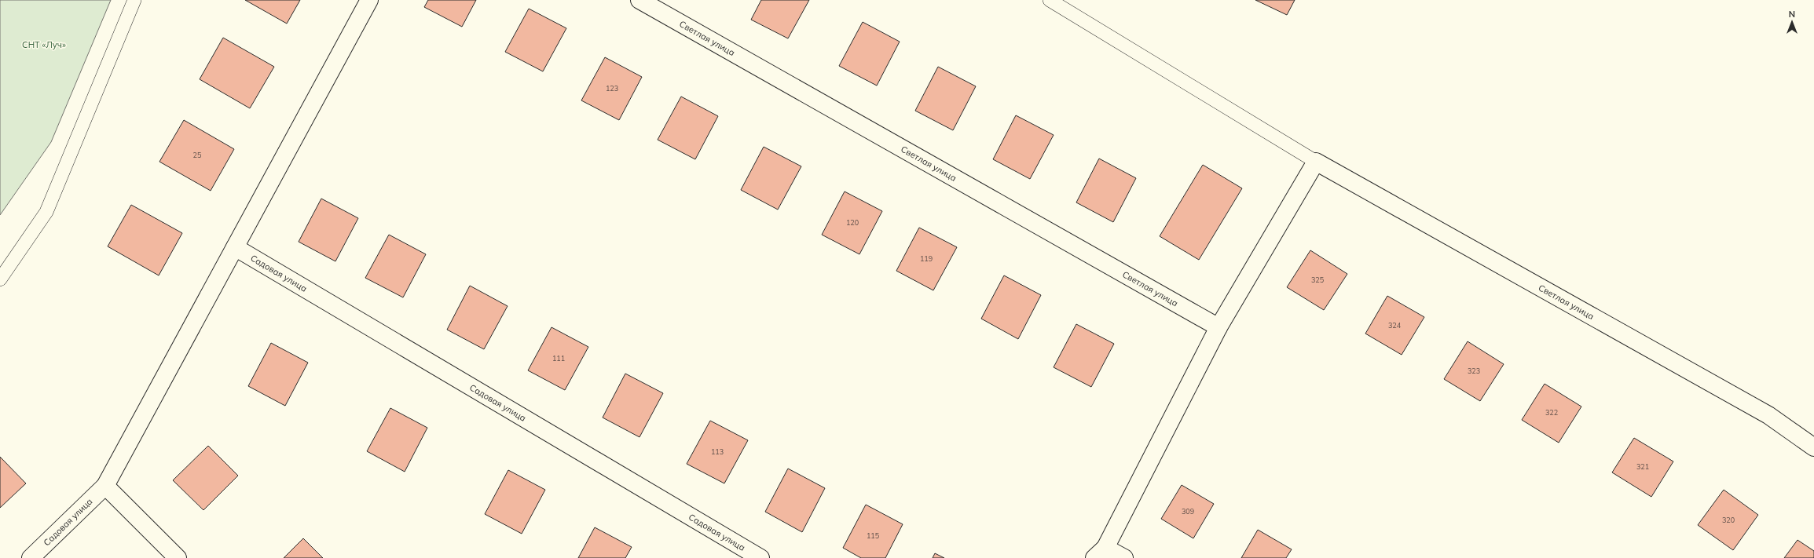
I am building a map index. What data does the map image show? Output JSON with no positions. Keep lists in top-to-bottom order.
{
  "streets": {
    "street": ["Светлая улица", "Садовая улица"]
  },
  "parks": ["СНТ «Луч»"],
  "house_numbers": [
    "123",
    "25",
    "120",
    "119",
    "325",
    "324",
    "111",
    "323",
    "322",
    "113",
    "321",
    "309",
    "320",
    "115"
  ],
  "north": "top"
}
